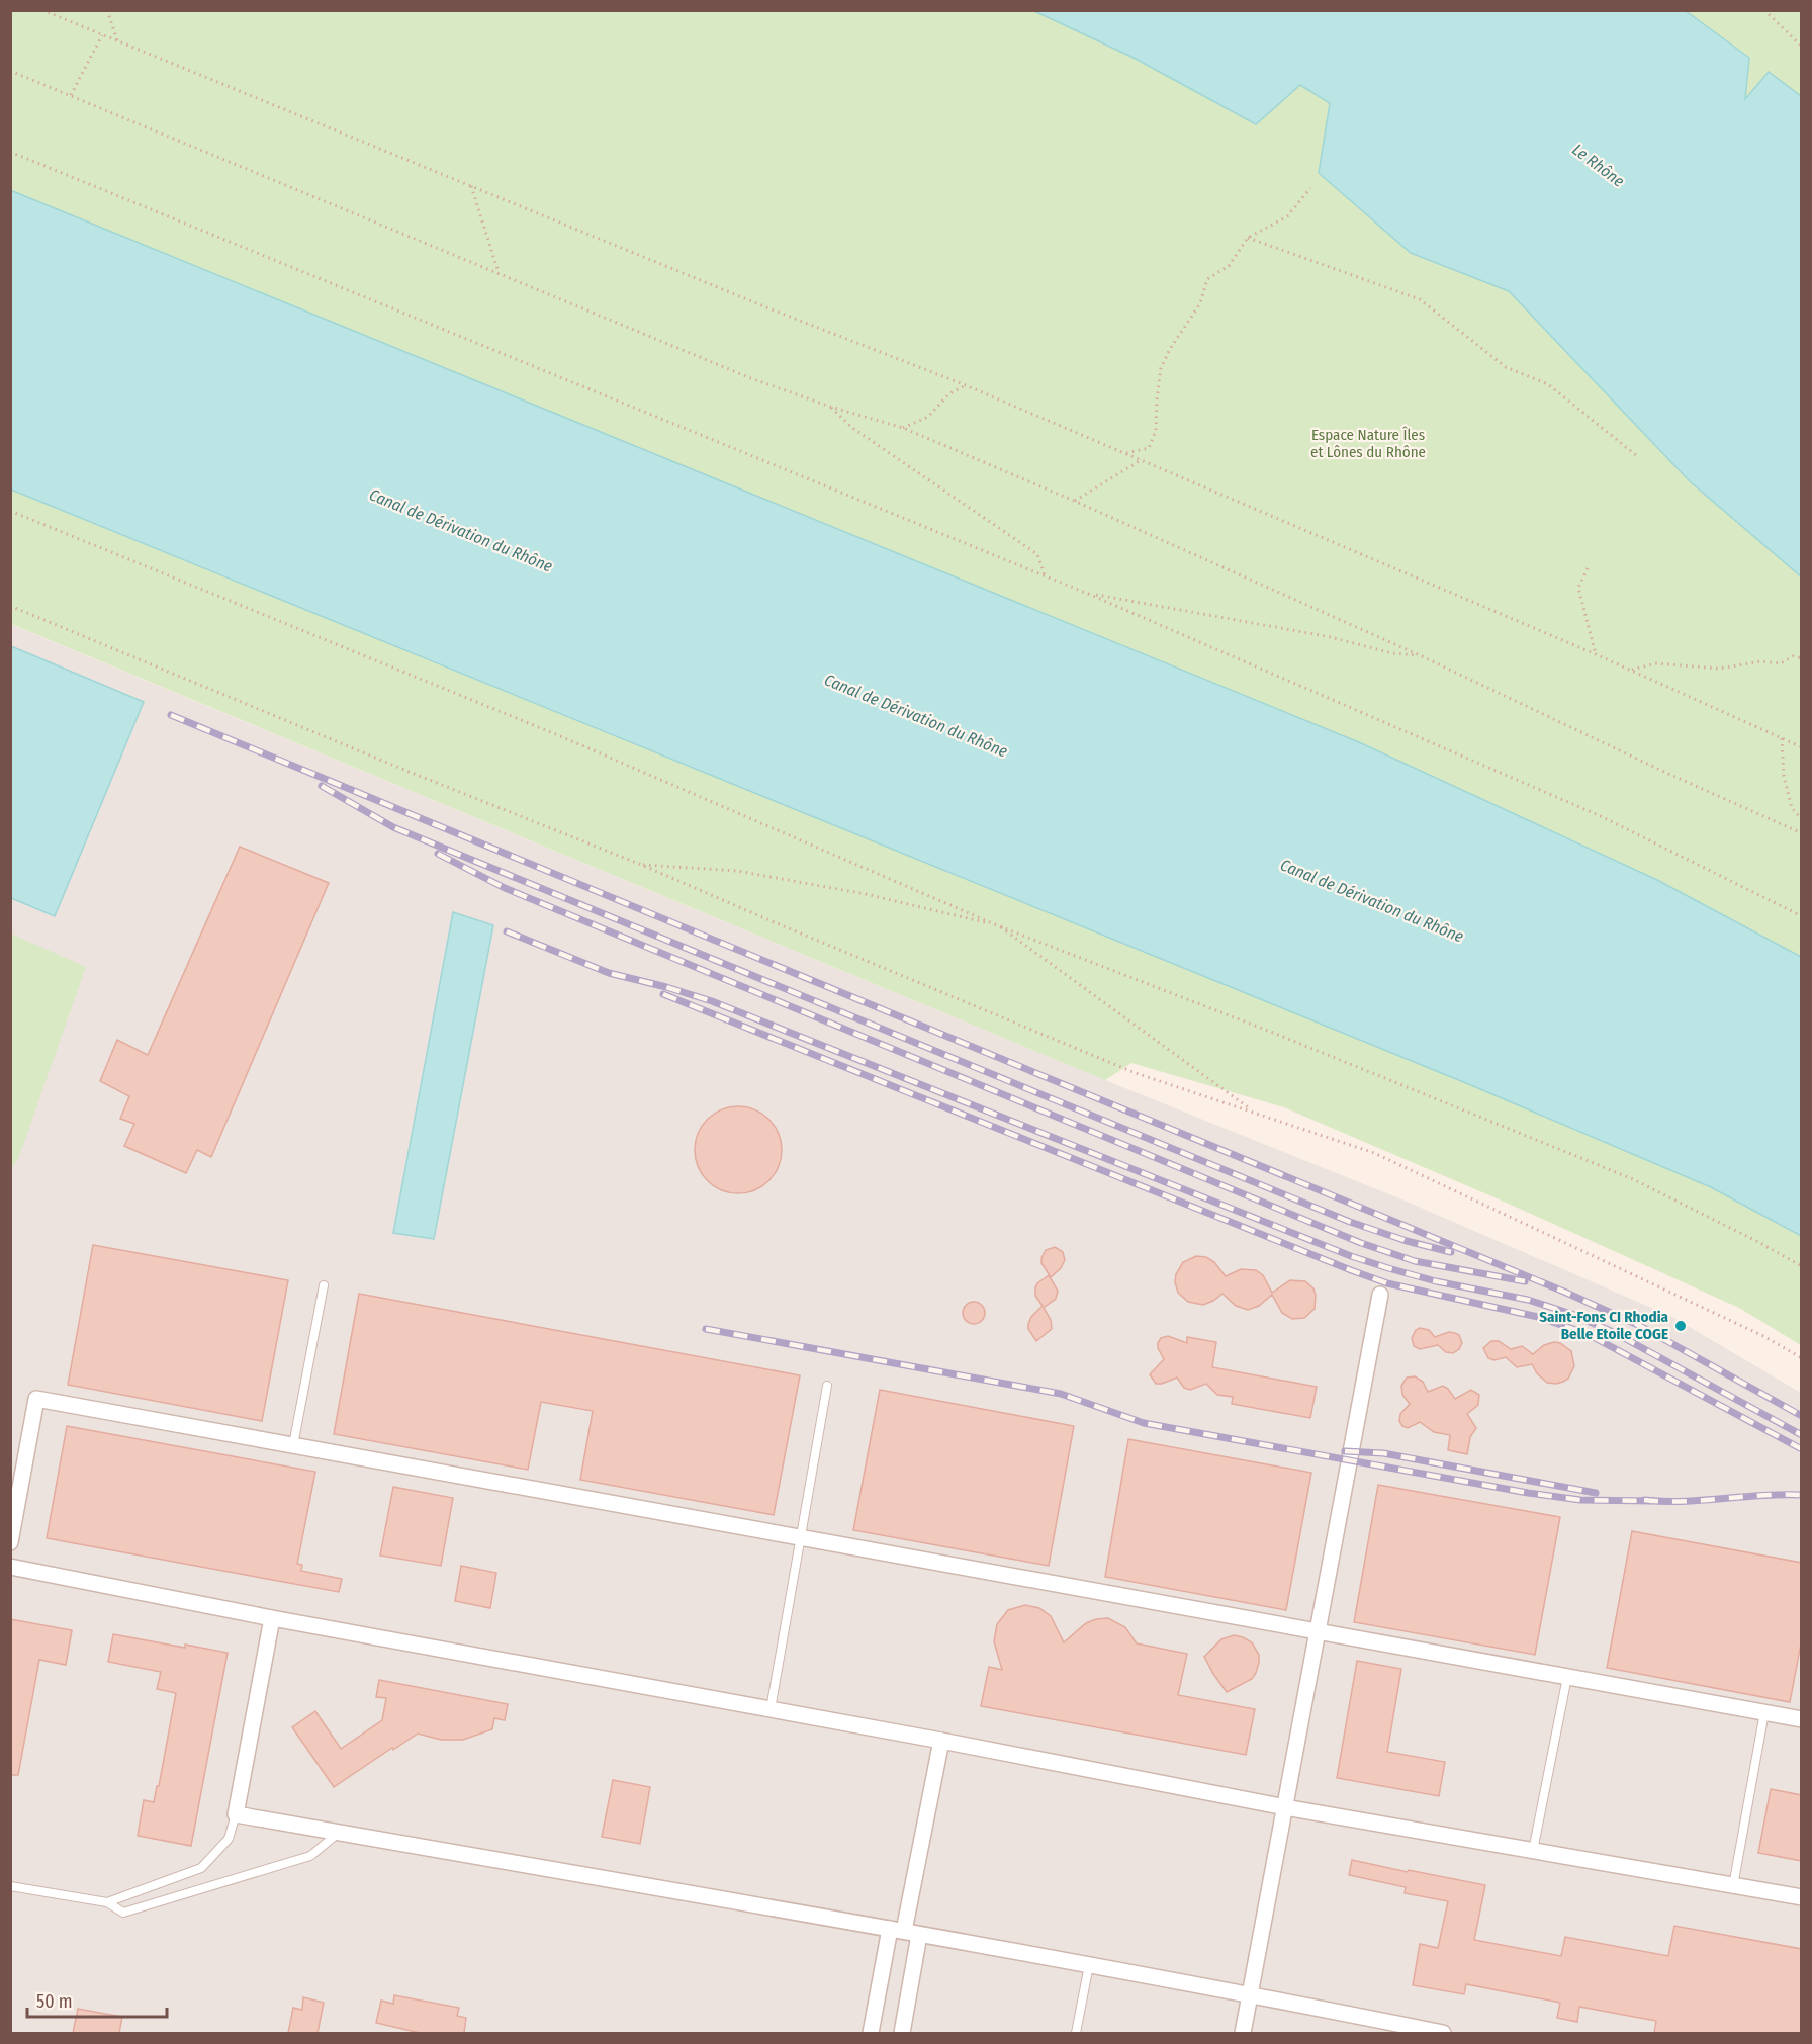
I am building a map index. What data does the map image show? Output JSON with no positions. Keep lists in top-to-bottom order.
{
  "water": ["Le Rhône", "Canal de Dérivation du Rhône"],
  "parks": ["Espace Nature Îles et Lônes du Rhône"],
  "places": ["Saint-Fons CI Rhodia Belle Etoile COGE"],
  "scale_bar": "50 m"
}
